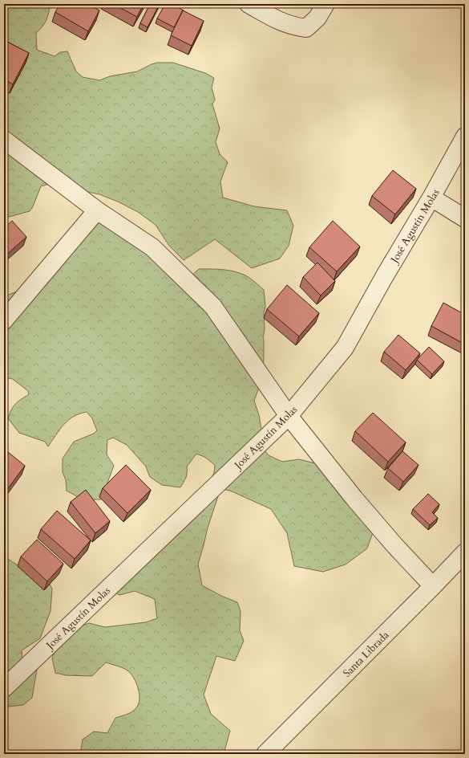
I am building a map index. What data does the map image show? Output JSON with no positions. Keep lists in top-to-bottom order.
{
  "streets": {
    "street": ["José Agustín Molas", "Santa Librada"]
  }
}
